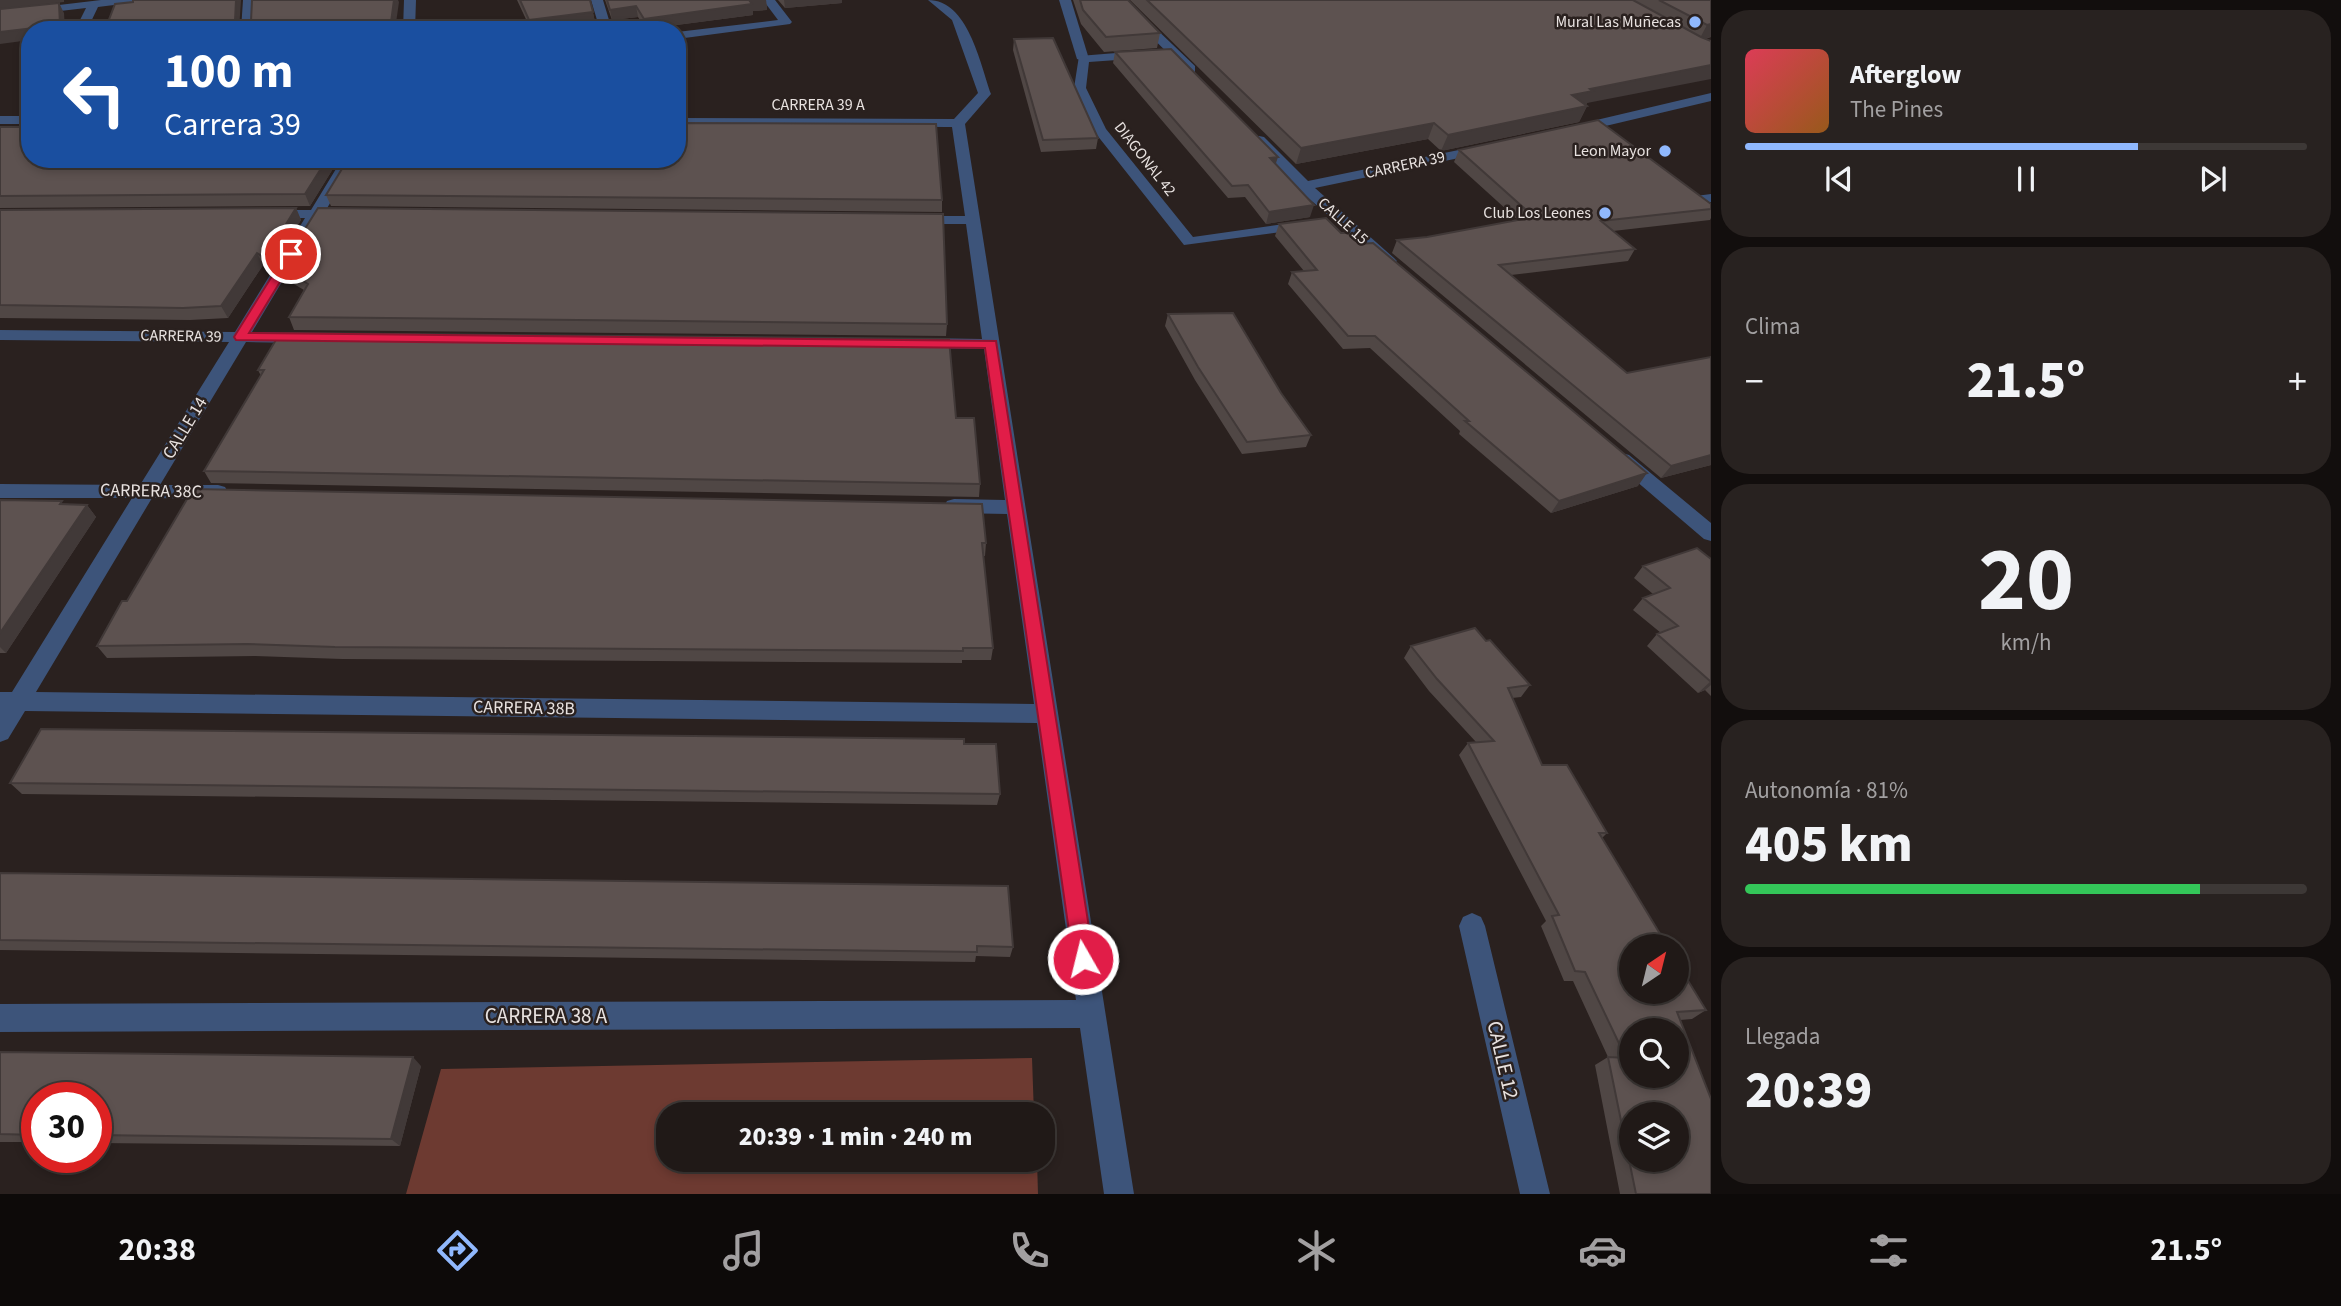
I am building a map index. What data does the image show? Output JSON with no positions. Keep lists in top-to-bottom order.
{
  "streets": {
    "street": [
      "CARRERA 39 A",
      "DIAGONAL 42",
      "CARRERA 39",
      "CALLE 15",
      "CALLE 14",
      "CARRERA 38C",
      "CARRERA 38B",
      "CARRERA 38 A",
      "CALLE 12"
    ]
  },
  "crossings": [
    ["DIAGONAL 42", "CALLE 15"],
    ["CARRERA 39", "CALLE 15"],
    ["CARRERA 39", "CALLE 14"],
    ["CALLE 14", "CARRERA 38C"],
    ["CALLE 14", "CARRERA 38B"]
  ],
  "places": ["Mural Las Muñecas", "Leon Mayor", "Club Los Leones"],
  "north": "top right",
  "page": {
    "turn": ["100 m", "Carrera 39"],
    "song": ["Afterglow", "The Pines"],
    "tile": [
      "Clima",
      ["20", "km/h"],
      ["Autonomía · 81%", "405 km"],
      ["Llegada", "20:39"]
    ],
    "heat": ["−", "21.5°", "+"],
    "limit": "30",
    "trip": "20:39 · 1 min · 240 m",
    "tabs": ["20:38", "21.5°"]
  }
}
